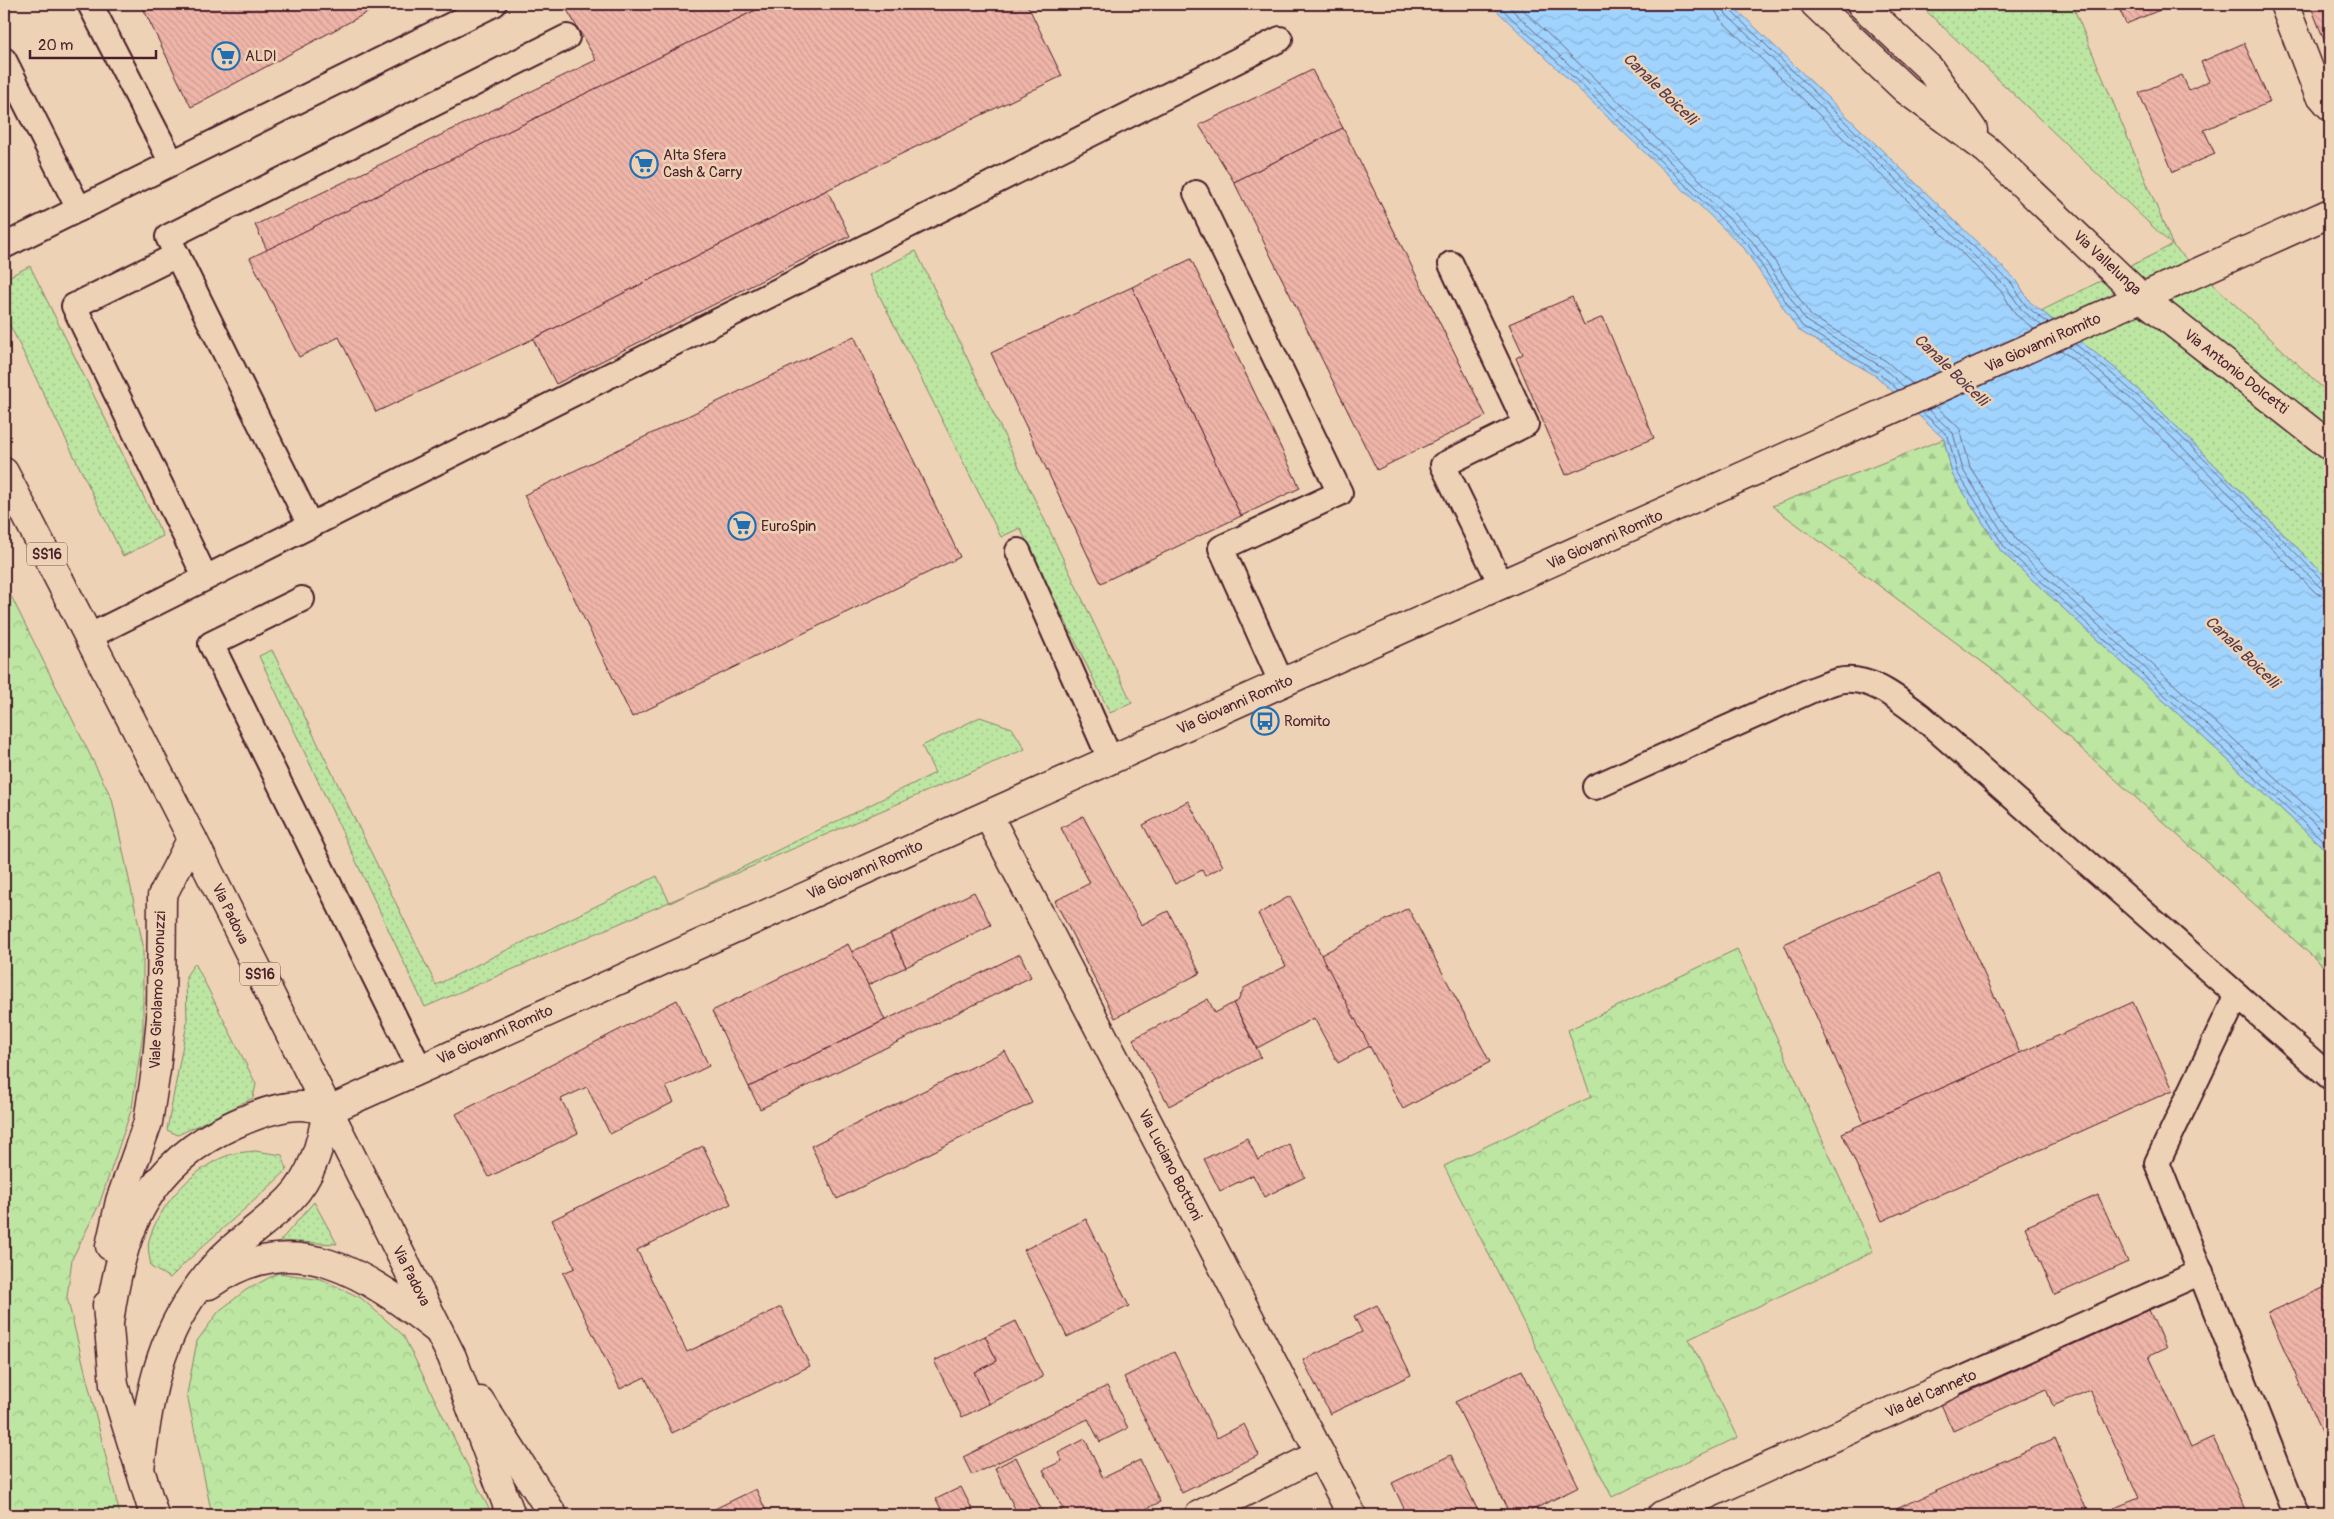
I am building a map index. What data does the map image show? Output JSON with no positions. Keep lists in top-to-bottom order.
{
  "streets": {
    "street": [
      "Via Vallelunga",
      "Via Giovanni Romito",
      "Via Antonio Dolcetti",
      "SS16",
      "Via Padova",
      "Viale Girolamo Savonuzzi",
      "Via Luciano Bottoni",
      "Via del Canneto"
    ]
  },
  "crossings": [
    ["Via Vallelunga", "Via Giovanni Romito"],
    ["Via Vallelunga", "Via Antonio Dolcetti"],
    ["Via Giovanni Romito", "Via Antonio Dolcetti"],
    ["Via Giovanni Romito", "Via Padova"],
    ["Via Giovanni Romito", "Viale Girolamo Savonuzzi"],
    ["Via Giovanni Romito", "Via Luciano Bottoni"],
    ["Via Padova", "Viale Girolamo Savonuzzi"]
  ],
  "water": ["Canale Boicelli"],
  "places": {
    "supermarket": ["ALDI", "Alta Sfera Cash & Carry", "EuroSpin"],
    "bus stop": ["Romito"]
  },
  "scale_bar": "20 m"
}
